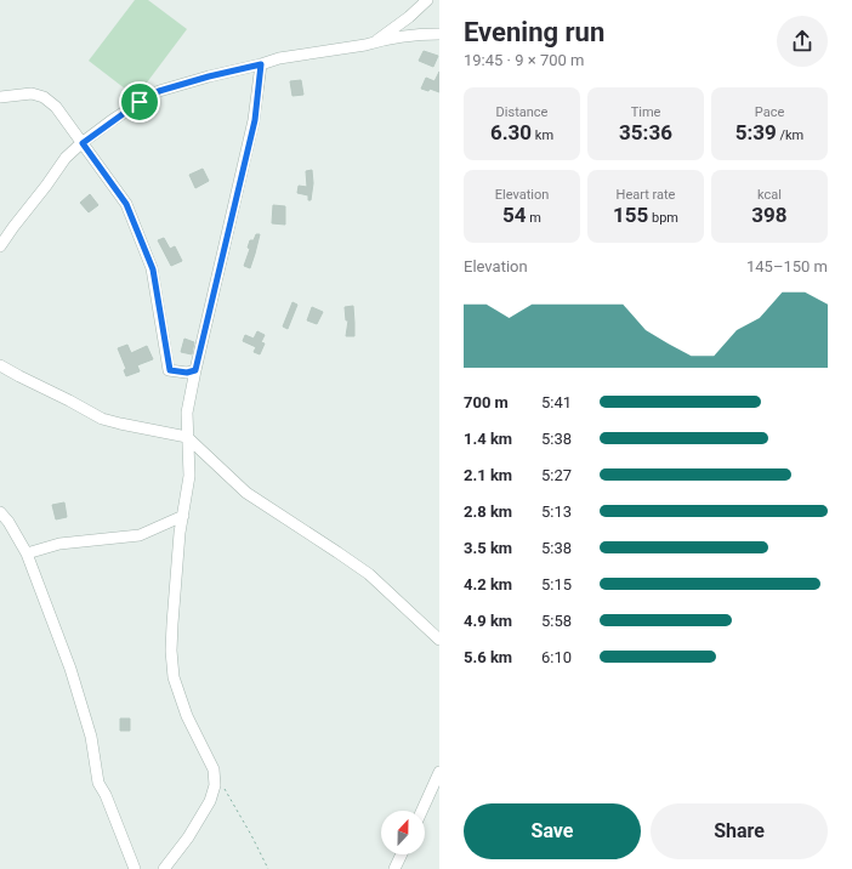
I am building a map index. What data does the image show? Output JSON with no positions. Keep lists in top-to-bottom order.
{
  "north": "top",
  "page": {
    "heading": ["Evening run", "19:45 · 9 × 700 m"],
    "stats": [
      ["Distance", "6.30 km"],
      ["Time", "35:36"],
      ["Pace", "5:39 /km"],
      ["Elevation", "54 m"],
      ["Heart rate", "155 bpm"],
      ["kcal", "398"]
    ],
    "chart": ["Elevation", "145–150 m"],
    "list": [
      {
        "name": "700 m",
        "note": "5:41"
      },
      {
        "name": "1.4 km",
        "note": "5:38"
      },
      {
        "name": "2.1 km",
        "note": "5:27"
      },
      {
        "name": "2.8 km",
        "note": "5:13"
      },
      {
        "name": "3.5 km",
        "note": "5:38"
      },
      {
        "name": "4.2 km",
        "note": "5:15"
      },
      {
        "name": "4.9 km",
        "note": "5:58"
      },
      {
        "name": "5.6 km",
        "note": "6:10"
      }
    ],
    "buttons": ["Save", "Share"]
  }
}
